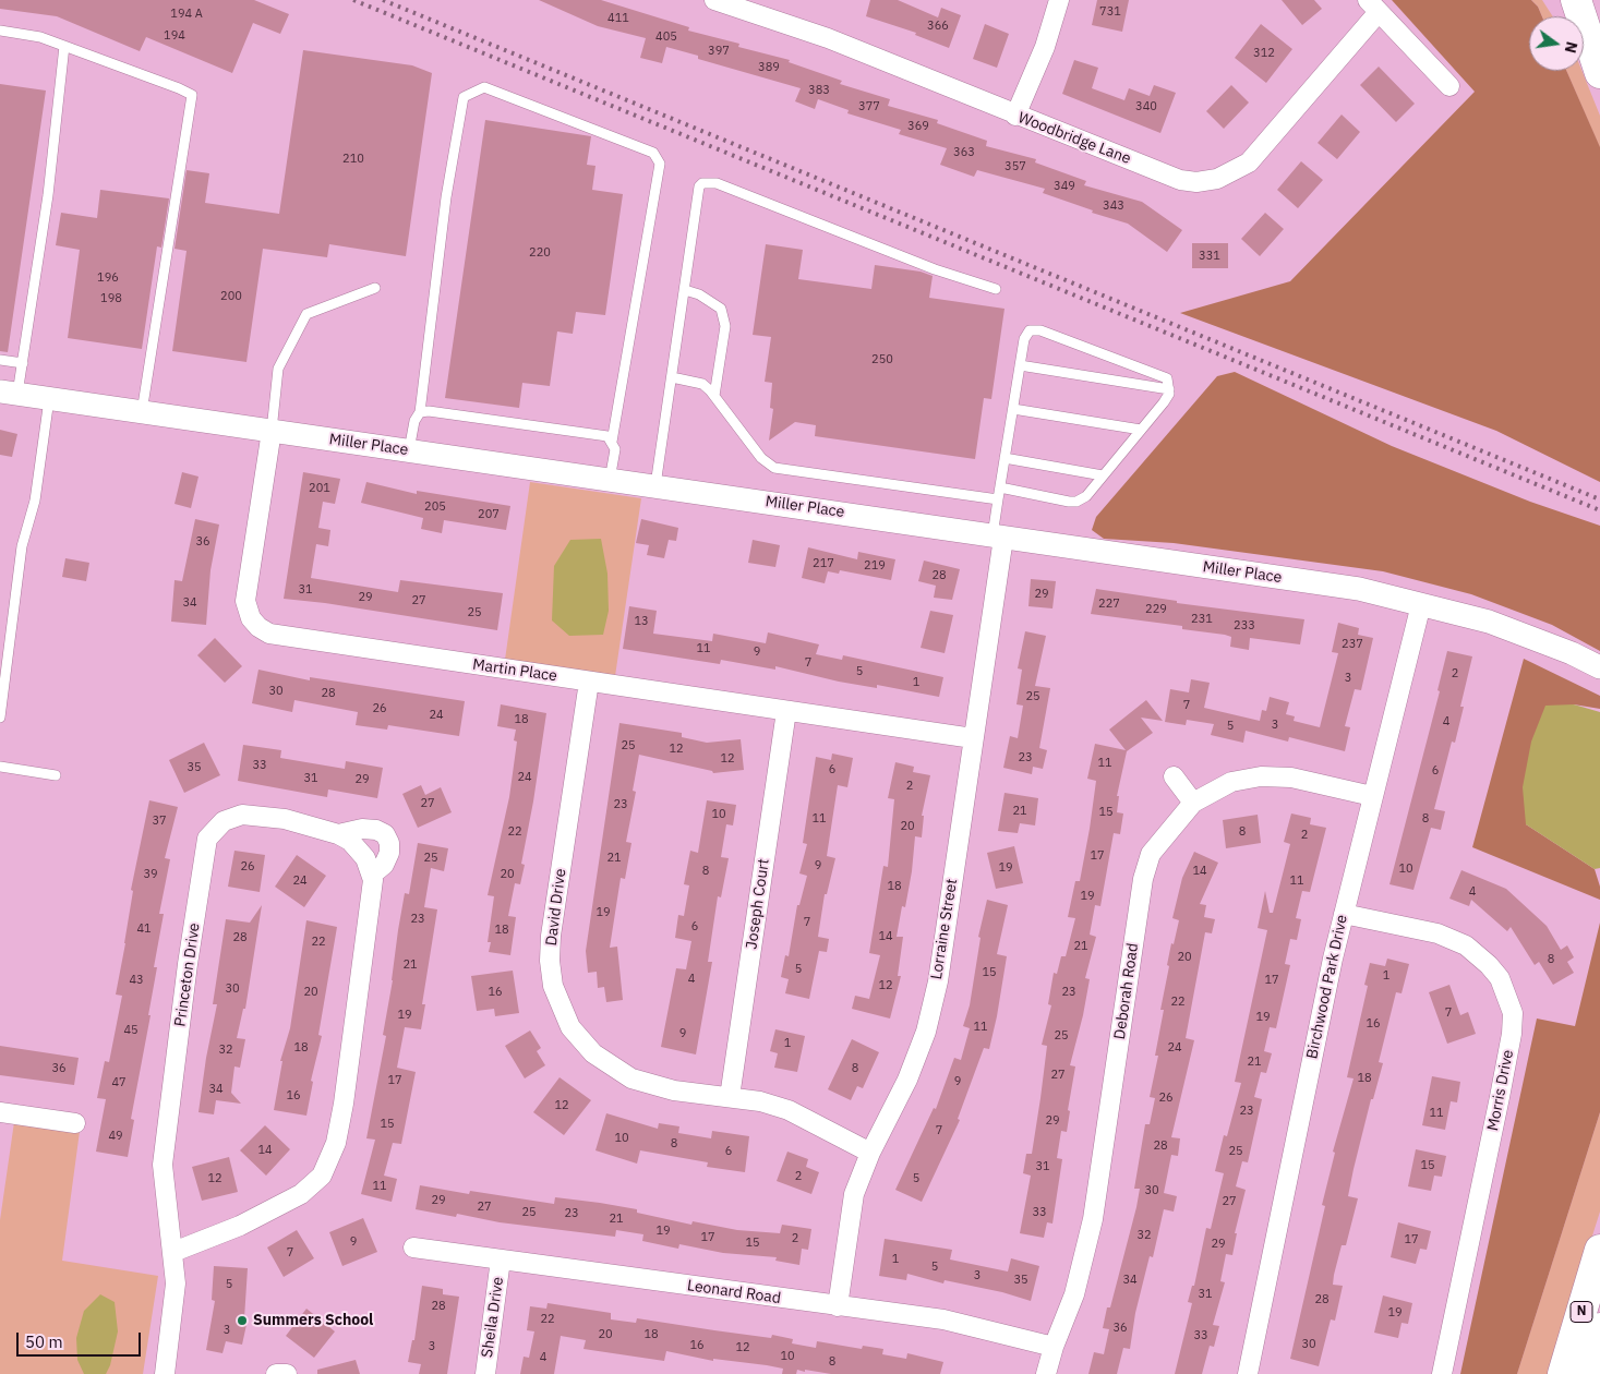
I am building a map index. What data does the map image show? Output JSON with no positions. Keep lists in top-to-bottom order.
{
  "streets": {
    "highway": ["N"],
    "street": [
      "Woodbridge Lane",
      "Miller Place",
      "Martin Place",
      "Joseph Court",
      "David Drive",
      "Lorraine Street",
      "Princeton Drive",
      "Birchwood Park Drive",
      "Deborah Road",
      "Morris Drive",
      "Leonard Road",
      "Sheila Drive"
    ]
  },
  "crossings": [
    ["Miller Place", "Martin Place"],
    ["Miller Place", "Lorraine Street"],
    ["Miller Place", "Birchwood Park Drive"],
    ["Martin Place", "Joseph Court"],
    ["Martin Place", "David Drive"],
    ["Martin Place", "Lorraine Street"],
    ["Joseph Court", "David Drive"],
    ["David Drive", "Lorraine Street"],
    ["Lorraine Street", "Leonard Road"],
    ["Birchwood Park Drive", "Deborah Road"],
    ["Birchwood Park Drive", "Morris Drive"],
    ["Deborah Road", "Leonard Road"],
    ["Leonard Road", "Sheila Drive"]
  ],
  "places": ["Summers School"],
  "house_numbers": [
    "731",
    "194 A",
    "411",
    "366",
    "194",
    "405",
    "397",
    "312",
    "389",
    "383",
    "377",
    "340",
    "369",
    "363",
    "210",
    "357",
    "349",
    "343",
    "220",
    "331",
    "196",
    "200",
    "198",
    "250",
    "201",
    "205",
    "207",
    "36",
    "217",
    "219",
    "28",
    "31",
    "29",
    "29",
    "27",
    "34",
    "227",
    "229",
    "25",
    "231",
    "13",
    "233",
    "237",
    "11",
    "9",
    "7",
    "5",
    "2",
    "3",
    "1",
    "30",
    "28",
    "25",
    "7",
    "26",
    "24",
    "18",
    "4",
    "3",
    "5",
    "25",
    "12",
    "23",
    "12",
    "11",
    "33",
    "35",
    "6",
    "6",
    "24",
    "31",
    "29",
    "2",
    "27",
    "23",
    "21",
    "15",
    "10",
    "11",
    "8",
    "37",
    "20",
    "22",
    "8",
    "2",
    "17",
    "25",
    "21",
    "9",
    "26",
    "19",
    "10",
    "8",
    "14",
    "39",
    "20",
    "24",
    "11",
    "18",
    "4",
    "19",
    "19",
    "23",
    "7",
    "6",
    "41",
    "18",
    "14",
    "28",
    "22",
    "21",
    "20",
    "8",
    "21",
    "5",
    "15",
    "1",
    "4",
    "43",
    "17",
    "12",
    "30",
    "20",
    "16",
    "23",
    "22",
    "7",
    "19",
    "19",
    "16",
    "11",
    "45",
    "9",
    "25",
    "1",
    "18",
    "24",
    "32",
    "21",
    "36",
    "8",
    "27",
    "18",
    "17",
    "9",
    "47",
    "34",
    "16",
    "26",
    "12",
    "23",
    "11",
    "29",
    "15",
    "7",
    "49",
    "10",
    "8",
    "28",
    "14",
    "6",
    "25",
    "15",
    "31",
    "2",
    "12",
    "5",
    "11",
    "30",
    "29",
    "27",
    "27",
    "25",
    "33",
    "23",
    "21",
    "19",
    "32",
    "17",
    "2",
    "17",
    "9",
    "15",
    "29",
    "7",
    "1",
    "5",
    "3",
    "35",
    "34",
    "5",
    "31",
    "28",
    "28",
    "19",
    "22",
    "36",
    "3",
    "20",
    "18",
    "33",
    "30",
    "16",
    "3",
    "12",
    "10",
    "4",
    "8"
  ],
  "scale_bar": "50 m",
  "north": "right"
}
